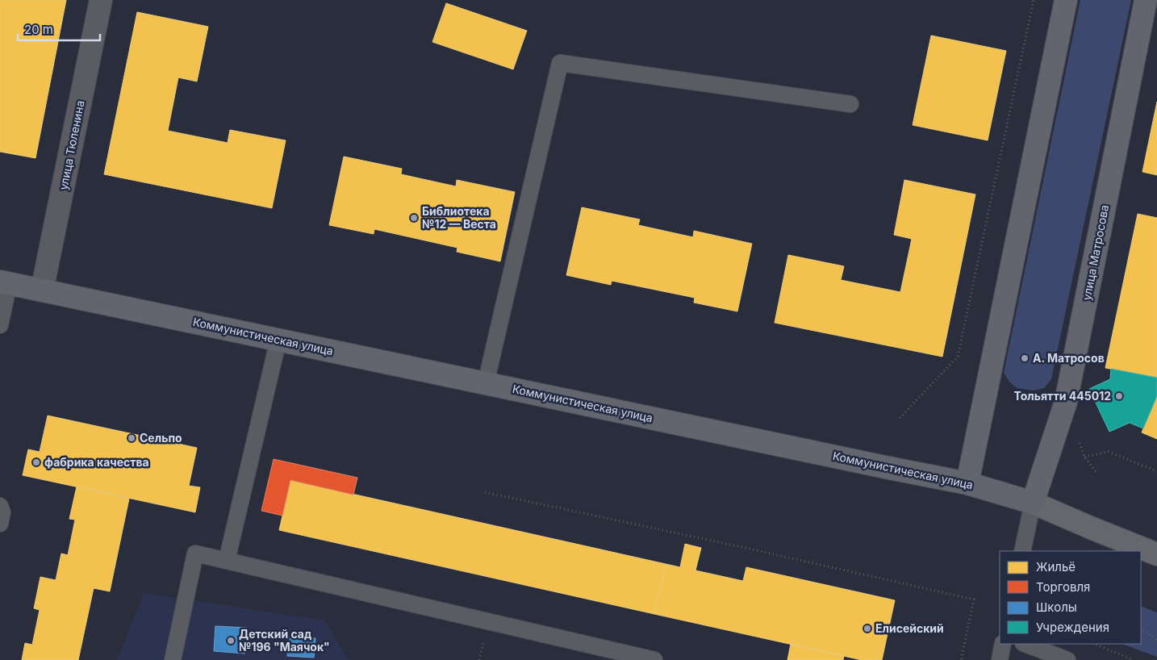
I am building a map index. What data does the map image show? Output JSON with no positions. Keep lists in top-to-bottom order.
{
  "streets": {
    "main road": ["улица Матросова", "Коммунистическая улица"],
    "street": ["улица Тюленина"]
  },
  "crossings": [
    ["улица Тюленина", "Коммунистическая улица"],
    ["улица Матросова", "Коммунистическая улица"]
  ],
  "places": [
    "Библиотека №12 — Веста",
    "А. Матросов",
    "Тольятти 445012",
    "Сельпо",
    "фабрика качества",
    "Елисейский",
    "Детский сад №196 \"Маячок\""
  ],
  "legend": [
    "Жильё",
    "Торговля",
    "Школы",
    "Учреждения"
  ],
  "scale_bar": "20 m"
}
